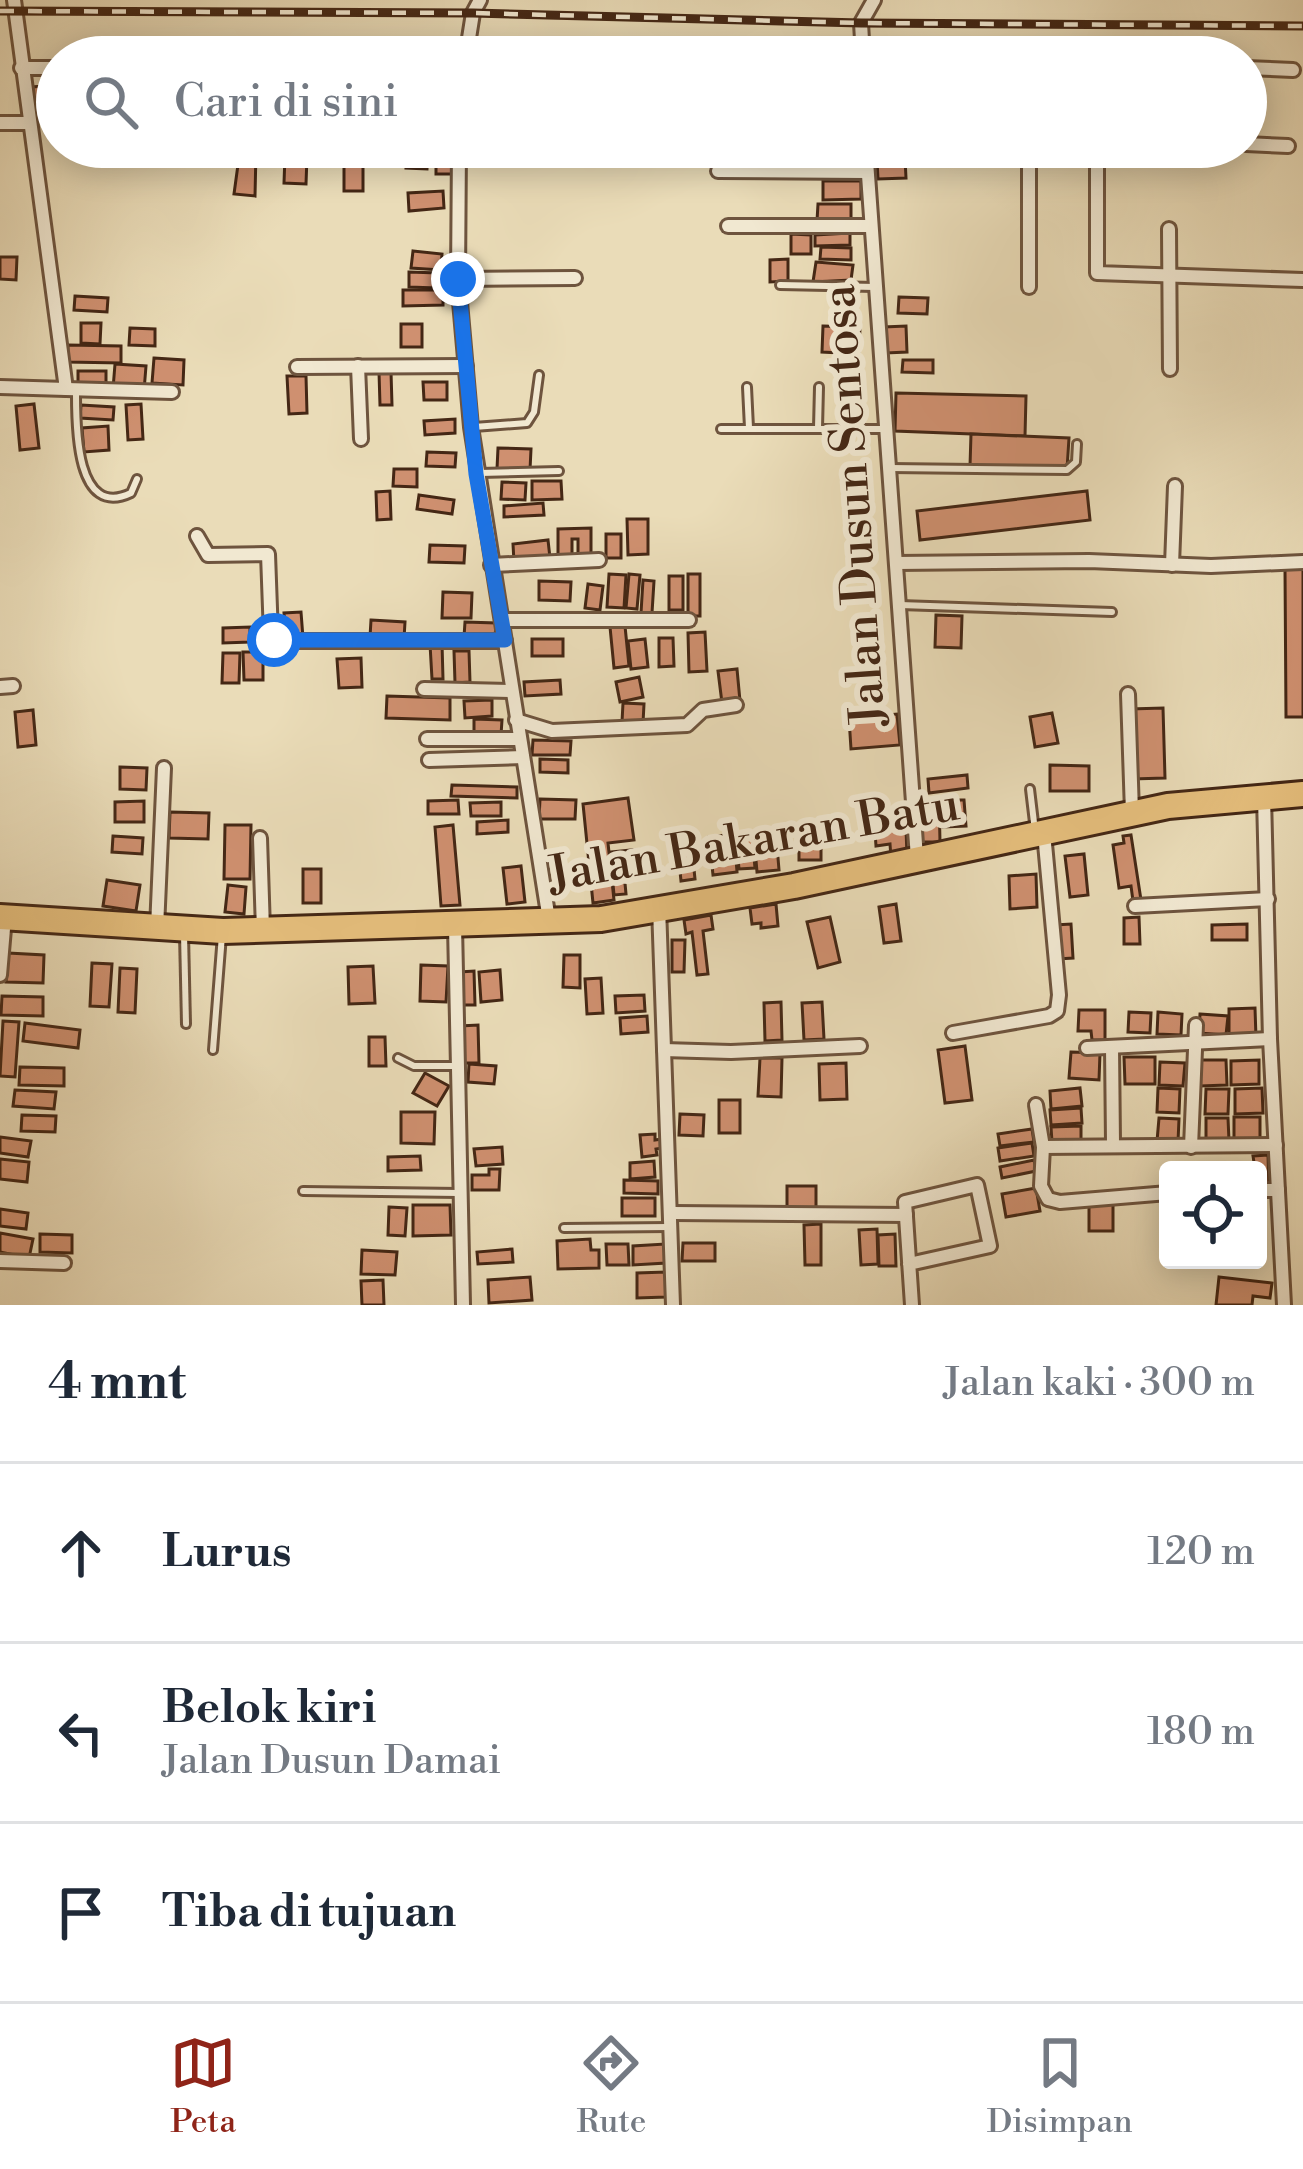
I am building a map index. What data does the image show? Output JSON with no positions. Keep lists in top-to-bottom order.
{
  "streets": {
    "highway": ["Jalan Bakaran Batu"],
    "street": ["Jalan Dusun Sentosa"]
  },
  "crossings": [
    ["Jalan Dusun Sentosa", "Jalan Bakaran Batu"]
  ],
  "page": {
    "search": "Cari di sini",
    "heading": ["4 mnt", "Jalan kaki · 300 m"],
    "list": [
      ["Lurus", "120 m"],
      ["Belok kiri", "Jalan Dusun Damai", "180 m"],
      "Tiba di tujuan"
    ],
    "nav": ["Peta", "Rute", "Disimpan"]
  }
}
